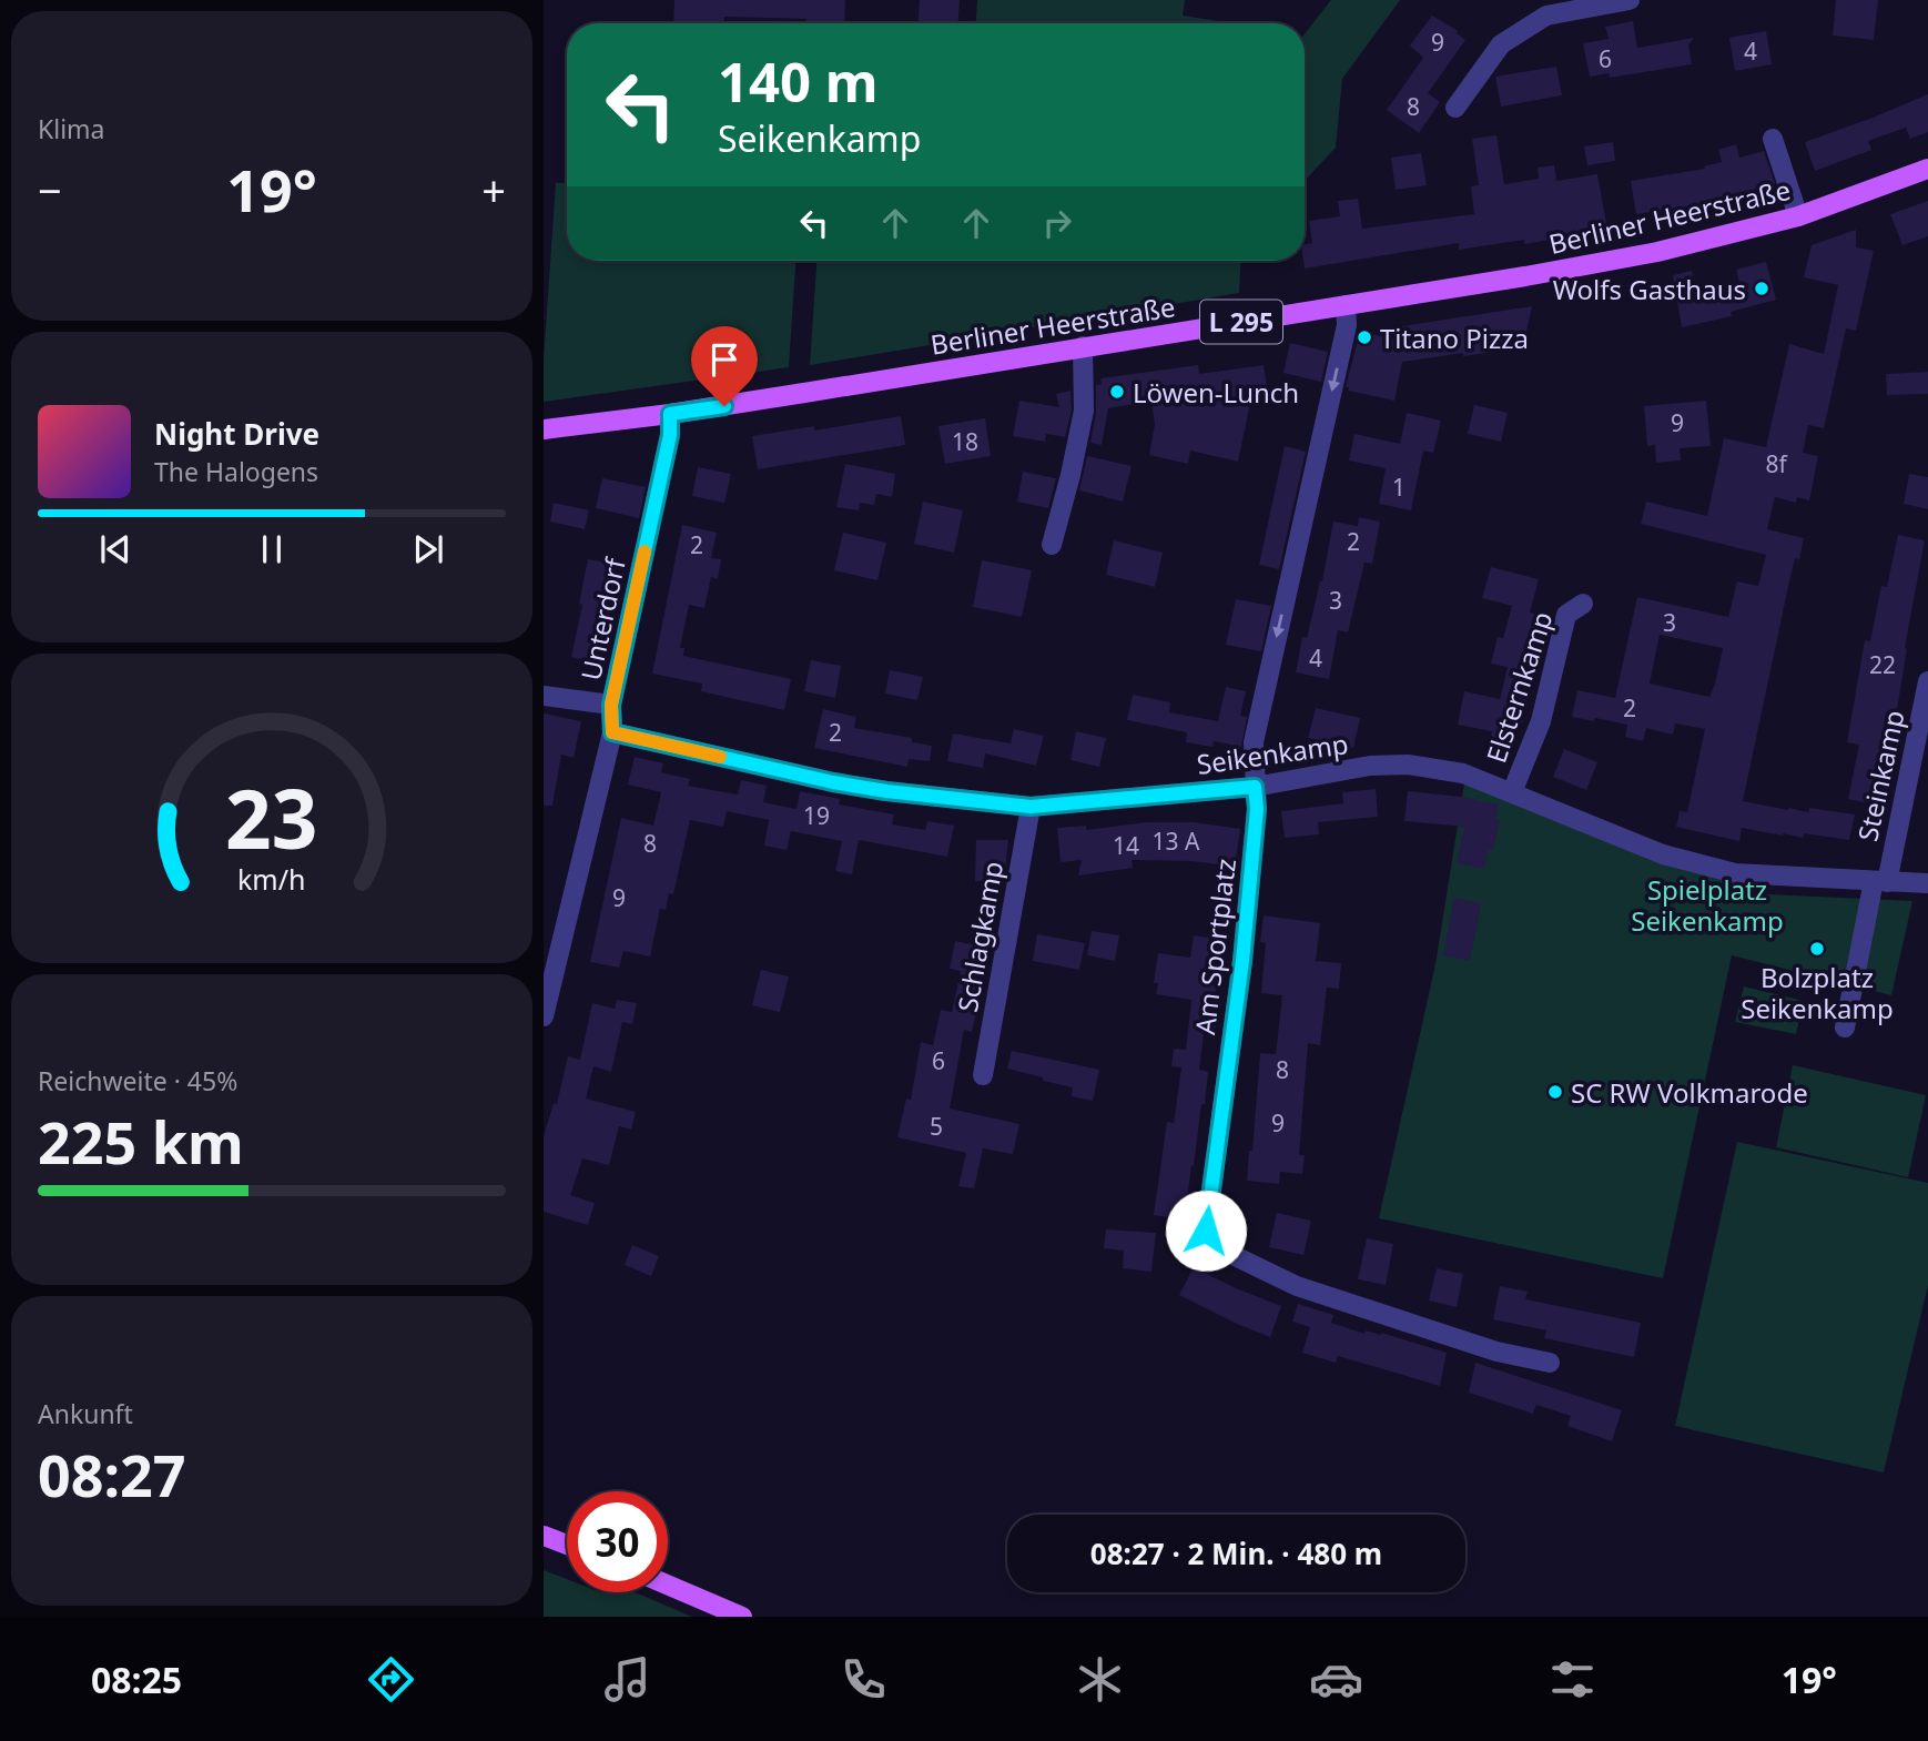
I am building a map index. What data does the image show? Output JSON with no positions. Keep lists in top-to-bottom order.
{
  "streets": {
    "main road": ["Berliner Heerstraße", "L 295"],
    "street": [
      "Unterdorf",
      "Elsternkamp",
      "Seikenkamp",
      "Steinkamp",
      "Schlagkamp",
      "Am Sportplatz"
    ]
  },
  "crossings": [
    ["Berliner Heerstraße", "Unterdorf"],
    ["Berliner Heerstraße", "Am Sportplatz"],
    ["Unterdorf", "Seikenkamp"],
    ["Elsternkamp", "Seikenkamp"],
    ["Seikenkamp", "Steinkamp"],
    ["Seikenkamp", "Schlagkamp"],
    ["Seikenkamp", "Am Sportplatz"]
  ],
  "one_way": ["Am Sportplatz"],
  "parks": ["Spielplatz Seikenkamp"],
  "places": [
    "Wolfs Gasthaus",
    "Titano Pizza",
    "Löwen-Lunch",
    "Bolzplatz Seikenkamp",
    "SC RW Volkmarode"
  ],
  "house_numbers": [
    "9",
    "4",
    "6",
    "8",
    "9",
    "18",
    "8f",
    "1",
    "2",
    "2",
    "3",
    "3",
    "4",
    "22",
    "2",
    "2",
    "19",
    "13 A",
    "8",
    "14",
    "9",
    "6",
    "8",
    "9",
    "5"
  ],
  "page": {
    "tile": [
      "Klima",
      ["Reichweite · 45%", "225 km"],
      ["Ankunft", "08:27"]
    ],
    "turn": ["140 m", "Seikenkamp"],
    "heat": ["−", "19°", "+"],
    "song": ["Night Drive", "The Halogens"],
    "limit": "30",
    "trip": "08:27 · 2 Min. · 480 m",
    "tabs": ["08:25", "19°"],
    "gauge": ["23", "km/h"]
  }
}
